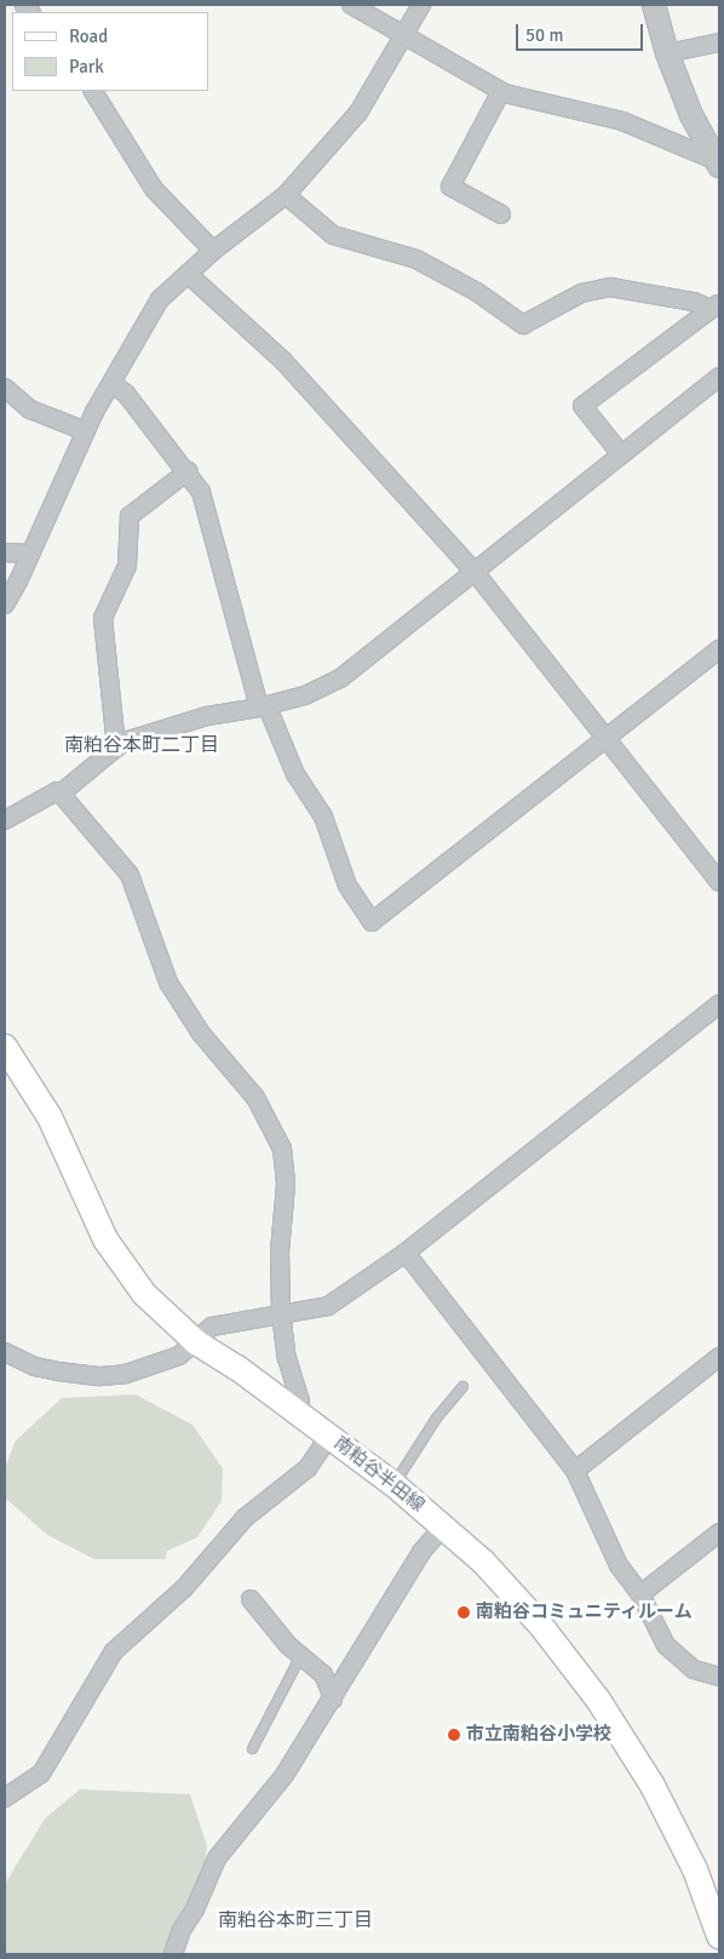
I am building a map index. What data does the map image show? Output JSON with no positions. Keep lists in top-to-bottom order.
{
  "streets": {
    "main road": ["南粕谷半田線"]
  },
  "districts": ["南粕谷本町二丁目", "南粕谷本町三丁目"],
  "places": ["南粕谷コミュニティルーム", "市立南粕谷小学校"],
  "legend": ["Road", "Park"],
  "scale_bar": "50 m"
}
